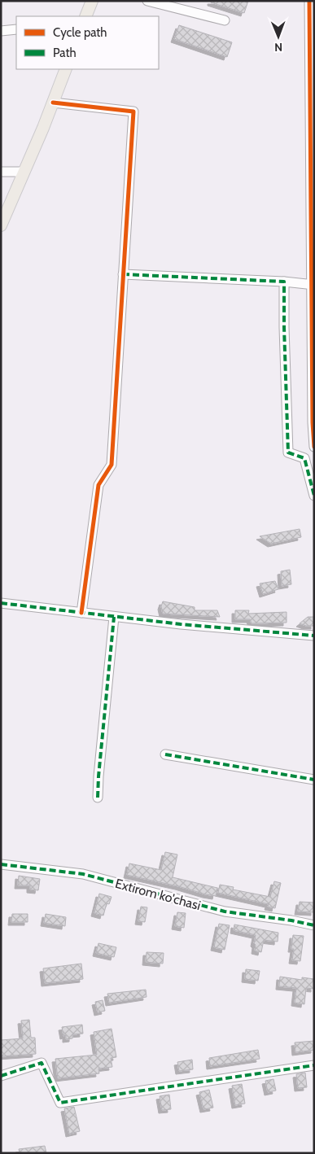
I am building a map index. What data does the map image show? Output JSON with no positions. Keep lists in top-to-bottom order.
{
  "streets": {
    "street": ["Extirom ko'chasi"]
  },
  "legend": ["Cycle path", "Path"],
  "north": "bottom"
}
